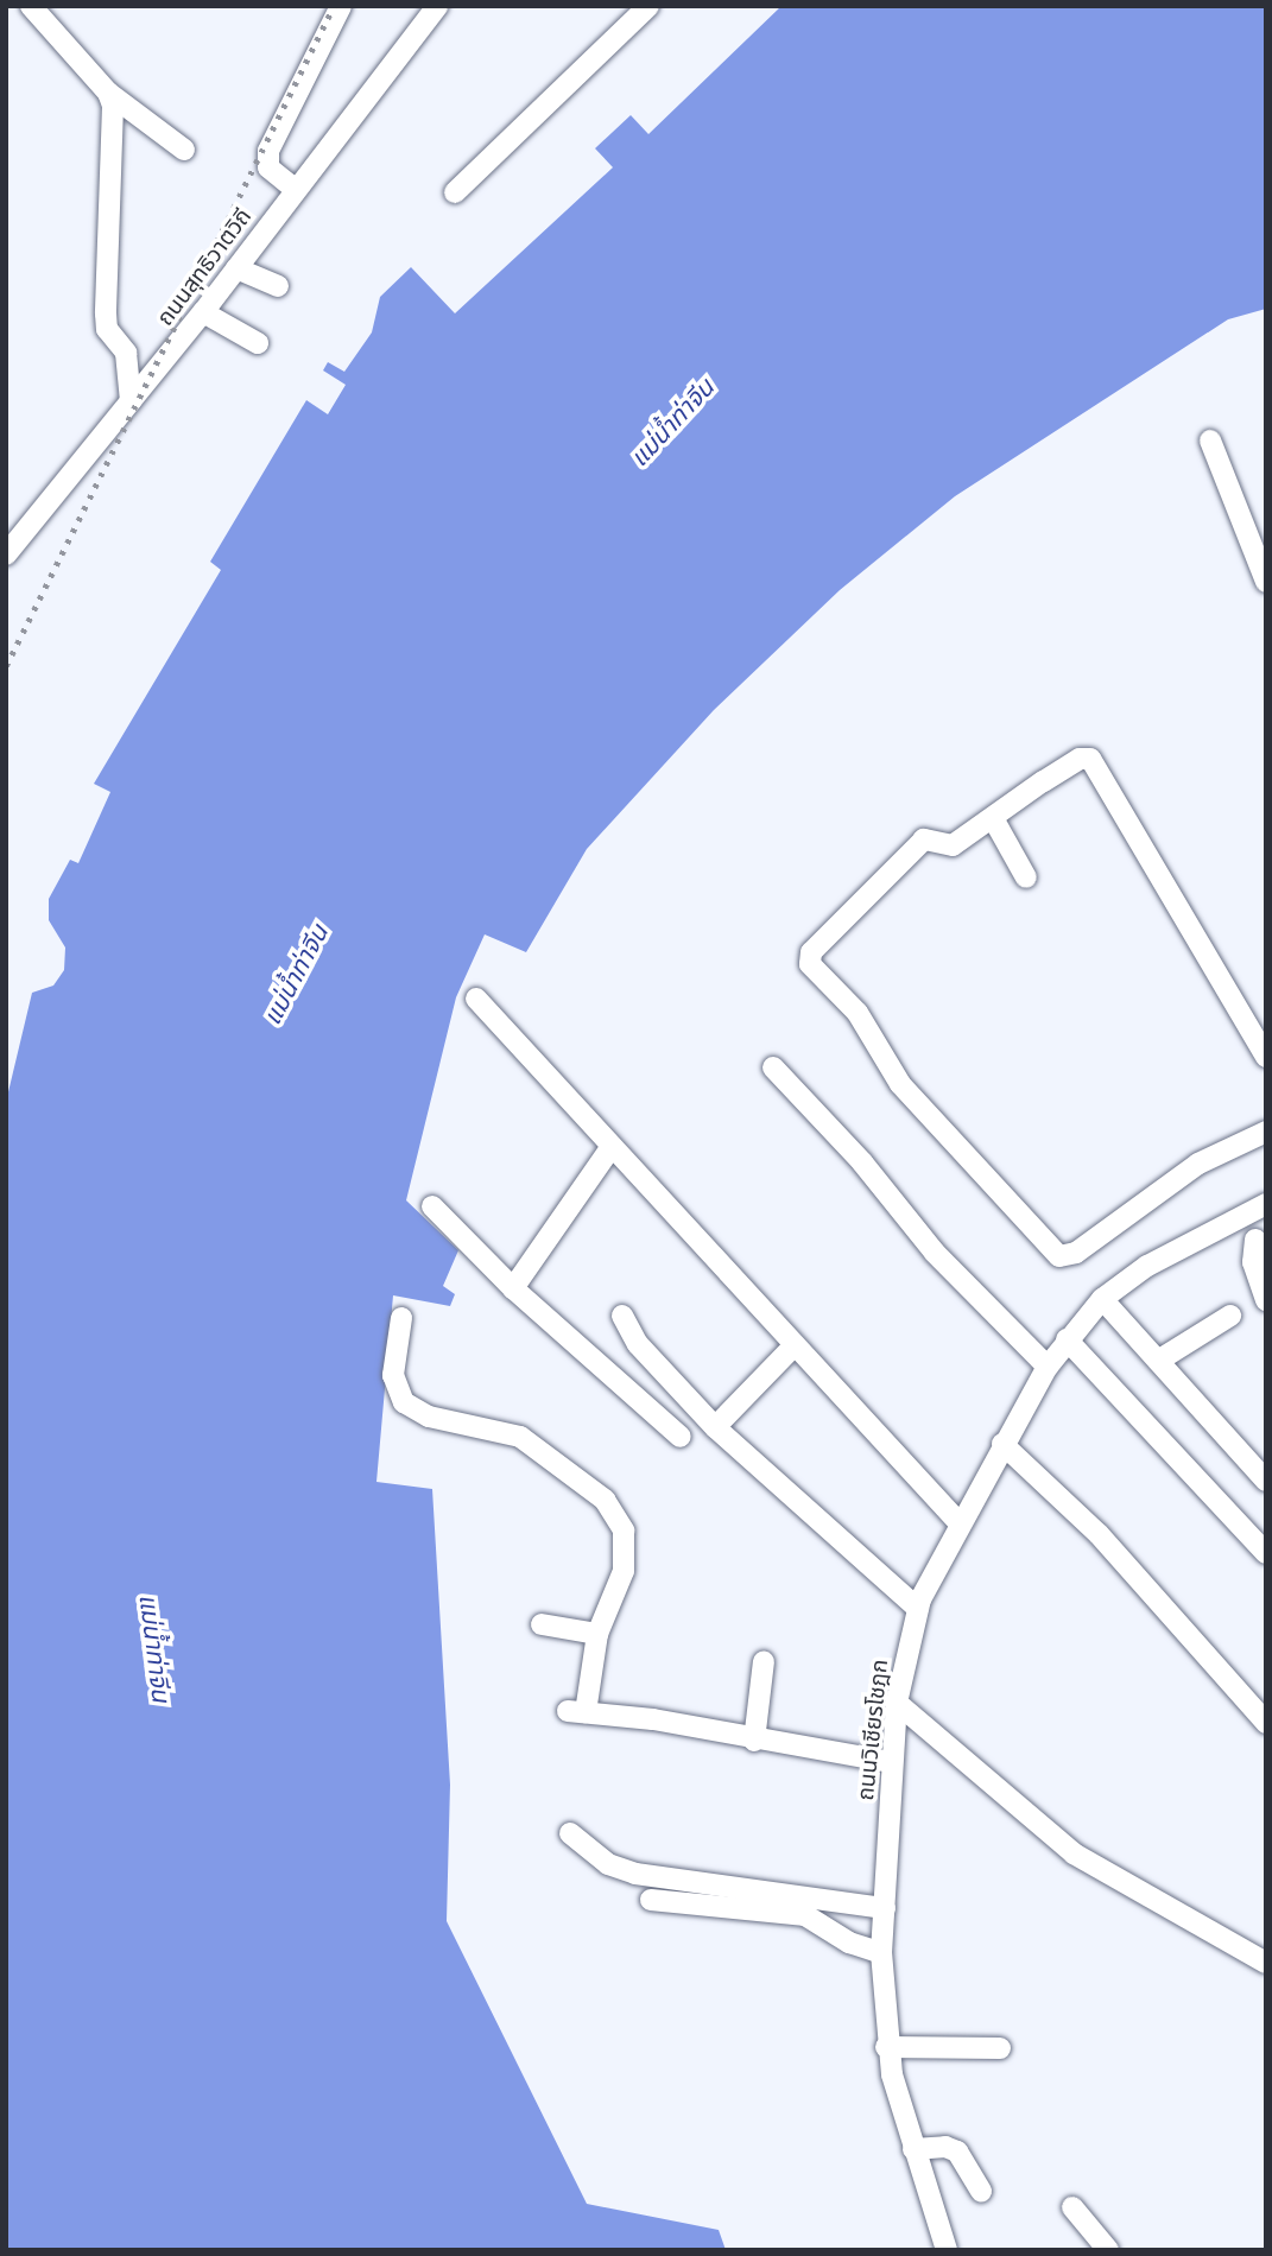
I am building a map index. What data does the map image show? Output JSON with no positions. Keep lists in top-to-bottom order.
{
  "streets": {
    "street": ["ถนนสุทธิวาตวิถี", "ถนนวิเชียรโชฎก"]
  },
  "water": ["แม่น้ำท่าจีน"]
}
